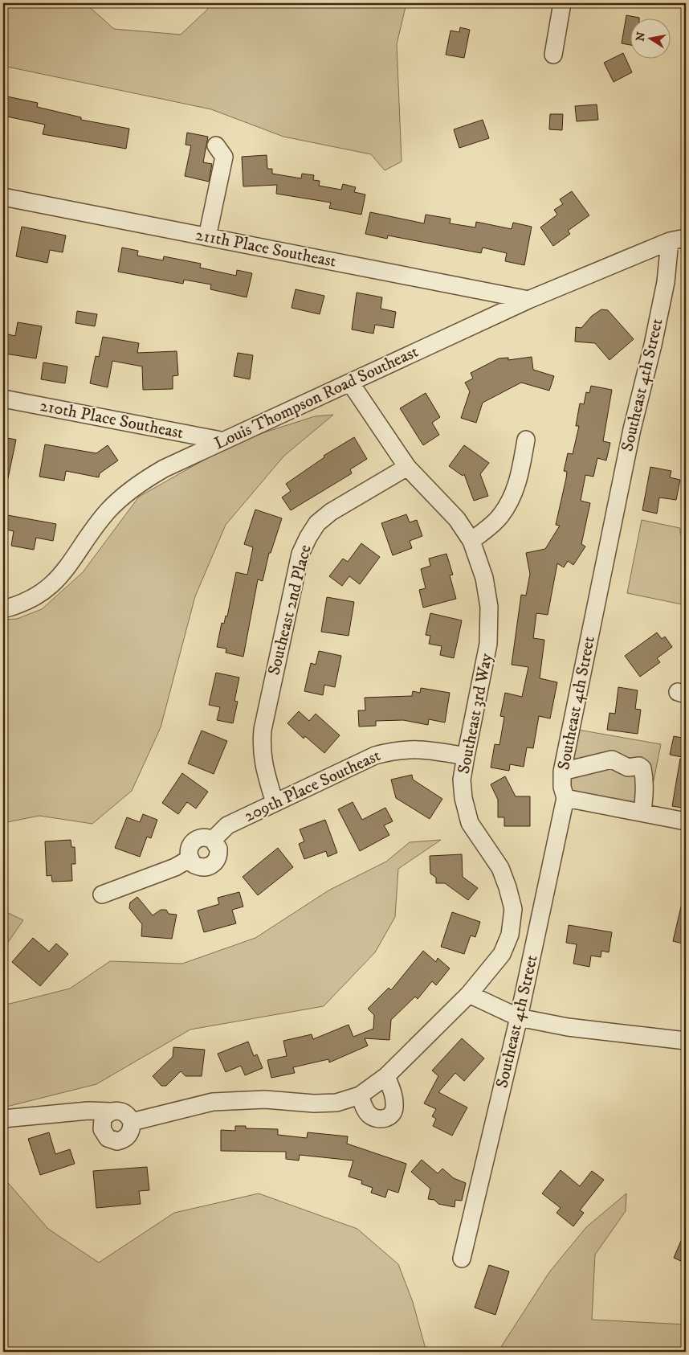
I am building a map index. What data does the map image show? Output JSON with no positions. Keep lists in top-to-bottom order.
{
  "streets": {
    "street": [
      "211th Place Southeast",
      "Southeast 4th Street",
      "Louis Thompson Road Southeast",
      "210th Place Southeast",
      "Southeast 2nd Place",
      "Southeast 3rd Way",
      "209th Place Southeast"
    ]
  },
  "crossings": [
    ["211th Place Southeast", "Louis Thompson Road Southeast"],
    ["Southeast 4th Street", "Louis Thompson Road Southeast"],
    ["Louis Thompson Road Southeast", "210th Place Southeast"],
    ["Louis Thompson Road Southeast", "Southeast 3rd Way"],
    ["Southeast 2nd Place", "Southeast 3rd Way"],
    ["Southeast 2nd Place", "209th Place Southeast"],
    ["Southeast 3rd Way", "209th Place Southeast"]
  ],
  "north": "left"
}
